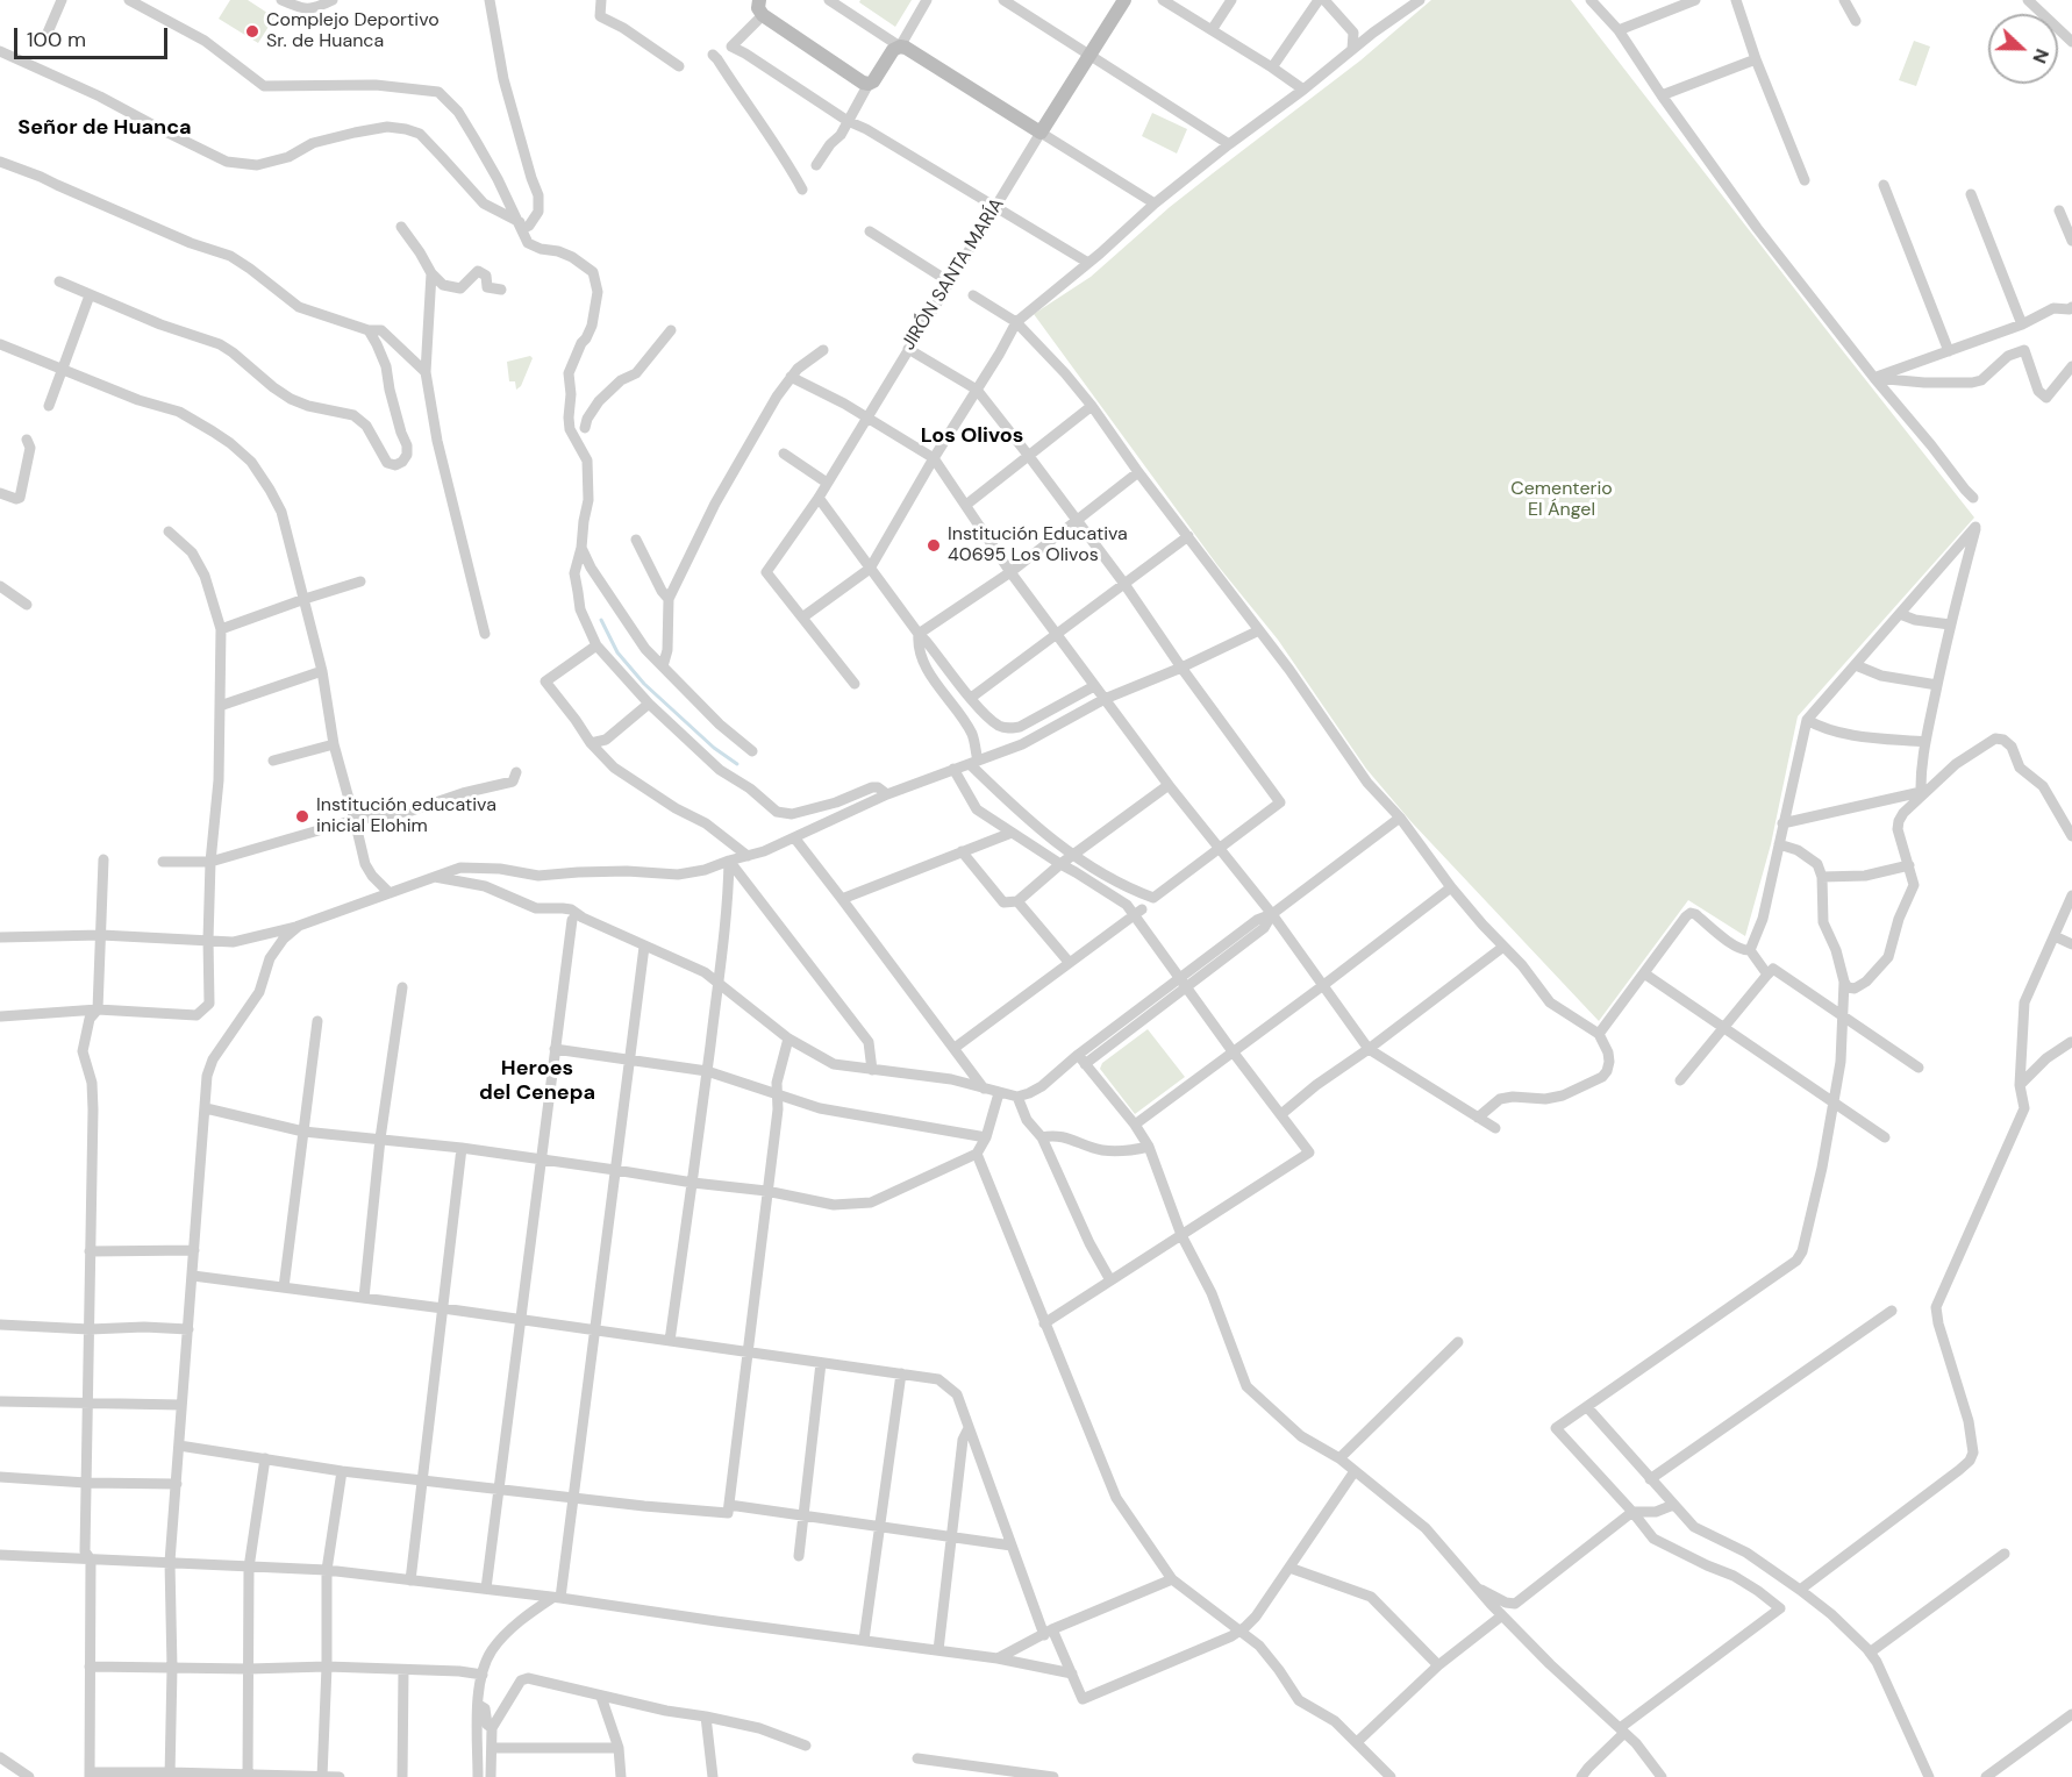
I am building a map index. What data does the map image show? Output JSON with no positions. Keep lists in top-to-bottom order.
{
  "streets": {
    "street": ["JIRÓN SANTA MARÍA"]
  },
  "districts": ["Señor de Huanca", "Los Olivos", "Heroes del Cenepa"],
  "parks": ["Cementerio El Ángel"],
  "places": ["Complejo Deportivo Sr. de Huanca", "Institución Educativa 40695 Los Olivos", "Institución educativa inicial Elohim"],
  "scale_bar": "100 m",
  "north": "right"
}
